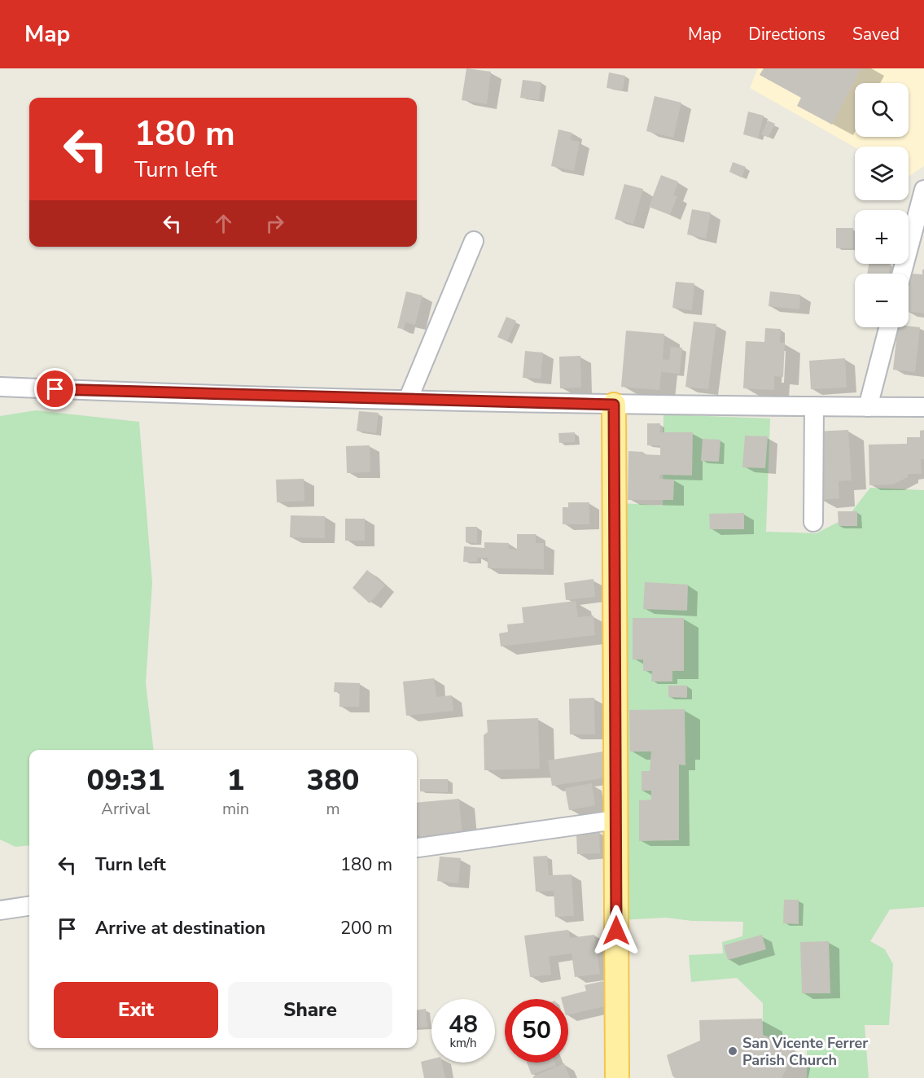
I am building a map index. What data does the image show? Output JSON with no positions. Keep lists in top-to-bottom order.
{
  "places": ["San Vicente Ferrer Parish Church"],
  "page": {
    "header": "Map",
    "nav": ["Map", "Directions", "Saved"],
    "map_buttons": ["+", "−"],
    "turn": ["180 m", "Turn left"],
    "eta": [
      "09:31",
      "Arrival",
      "1",
      "min",
      "380",
      "m"
    ],
    "list": [
      {
        "name": "Turn left",
        "value": "180 m"
      },
      {
        "name": "Arrive at destination",
        "value": "200 m"
      }
    ],
    "buttons": ["Exit", "Share"],
    "speed": "48 km/h",
    "limit": "50"
  }
}
